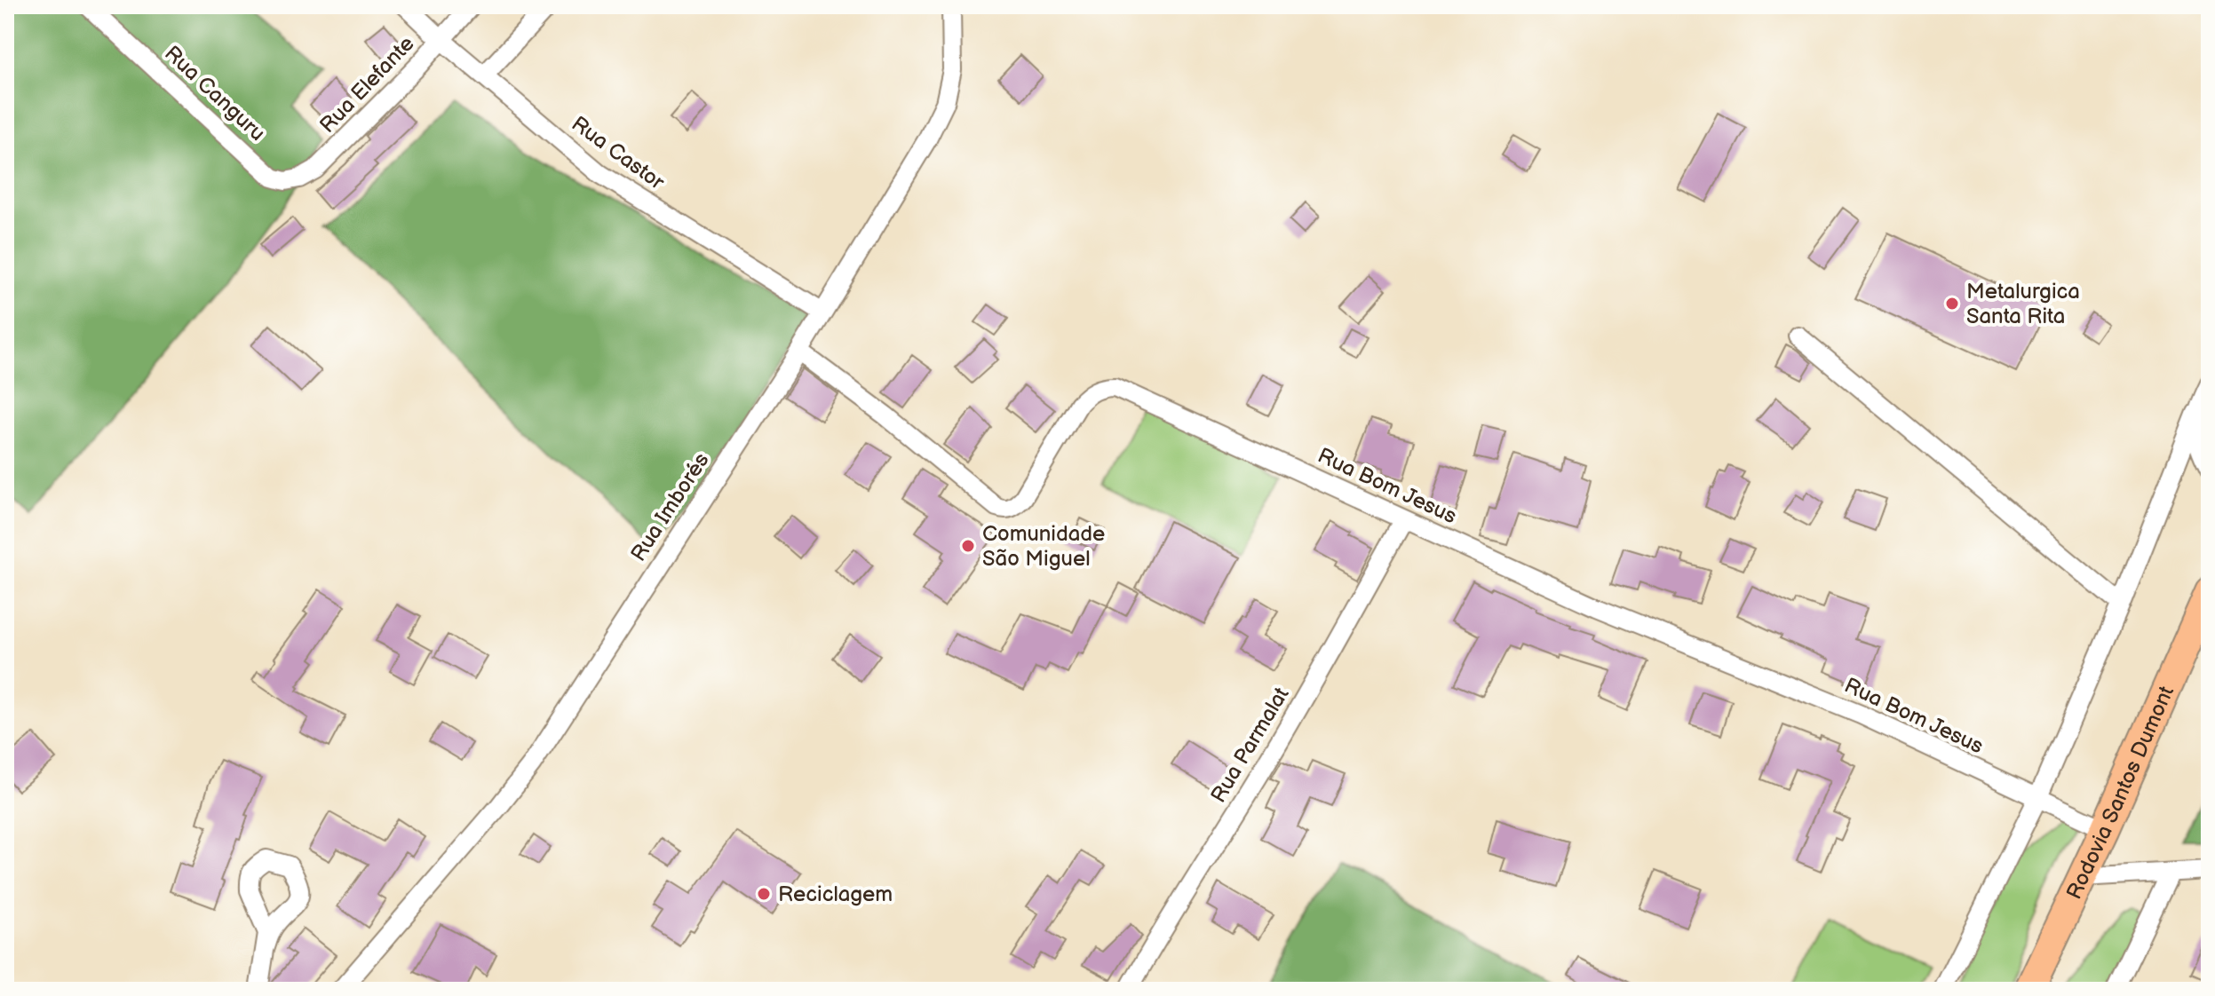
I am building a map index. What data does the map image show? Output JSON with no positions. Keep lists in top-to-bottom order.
{
  "streets": {
    "highway": ["Rodovia Santos Dumont"],
    "street": [
      "Rua Elefante",
      "Rua Canguru",
      "Rua Castor",
      "Rua Bom Jesus",
      "Rua Imborés",
      "Rua Parmalat"
    ]
  },
  "crossings": [
    ["Rua Elefante", "Rua Canguru"],
    ["Rua Elefante", "Rua Castor"],
    ["Rua Castor", "Rua Imborés"],
    ["Rua Bom Jesus", "Rua Imborés"],
    ["Rua Bom Jesus", "Rua Parmalat"],
    ["Rua Bom Jesus", "Rodovia Santos Dumont"]
  ],
  "places": ["Metalurgica Santa Rita", "Comunidade São Miguel", "Reciclagem"]
}
